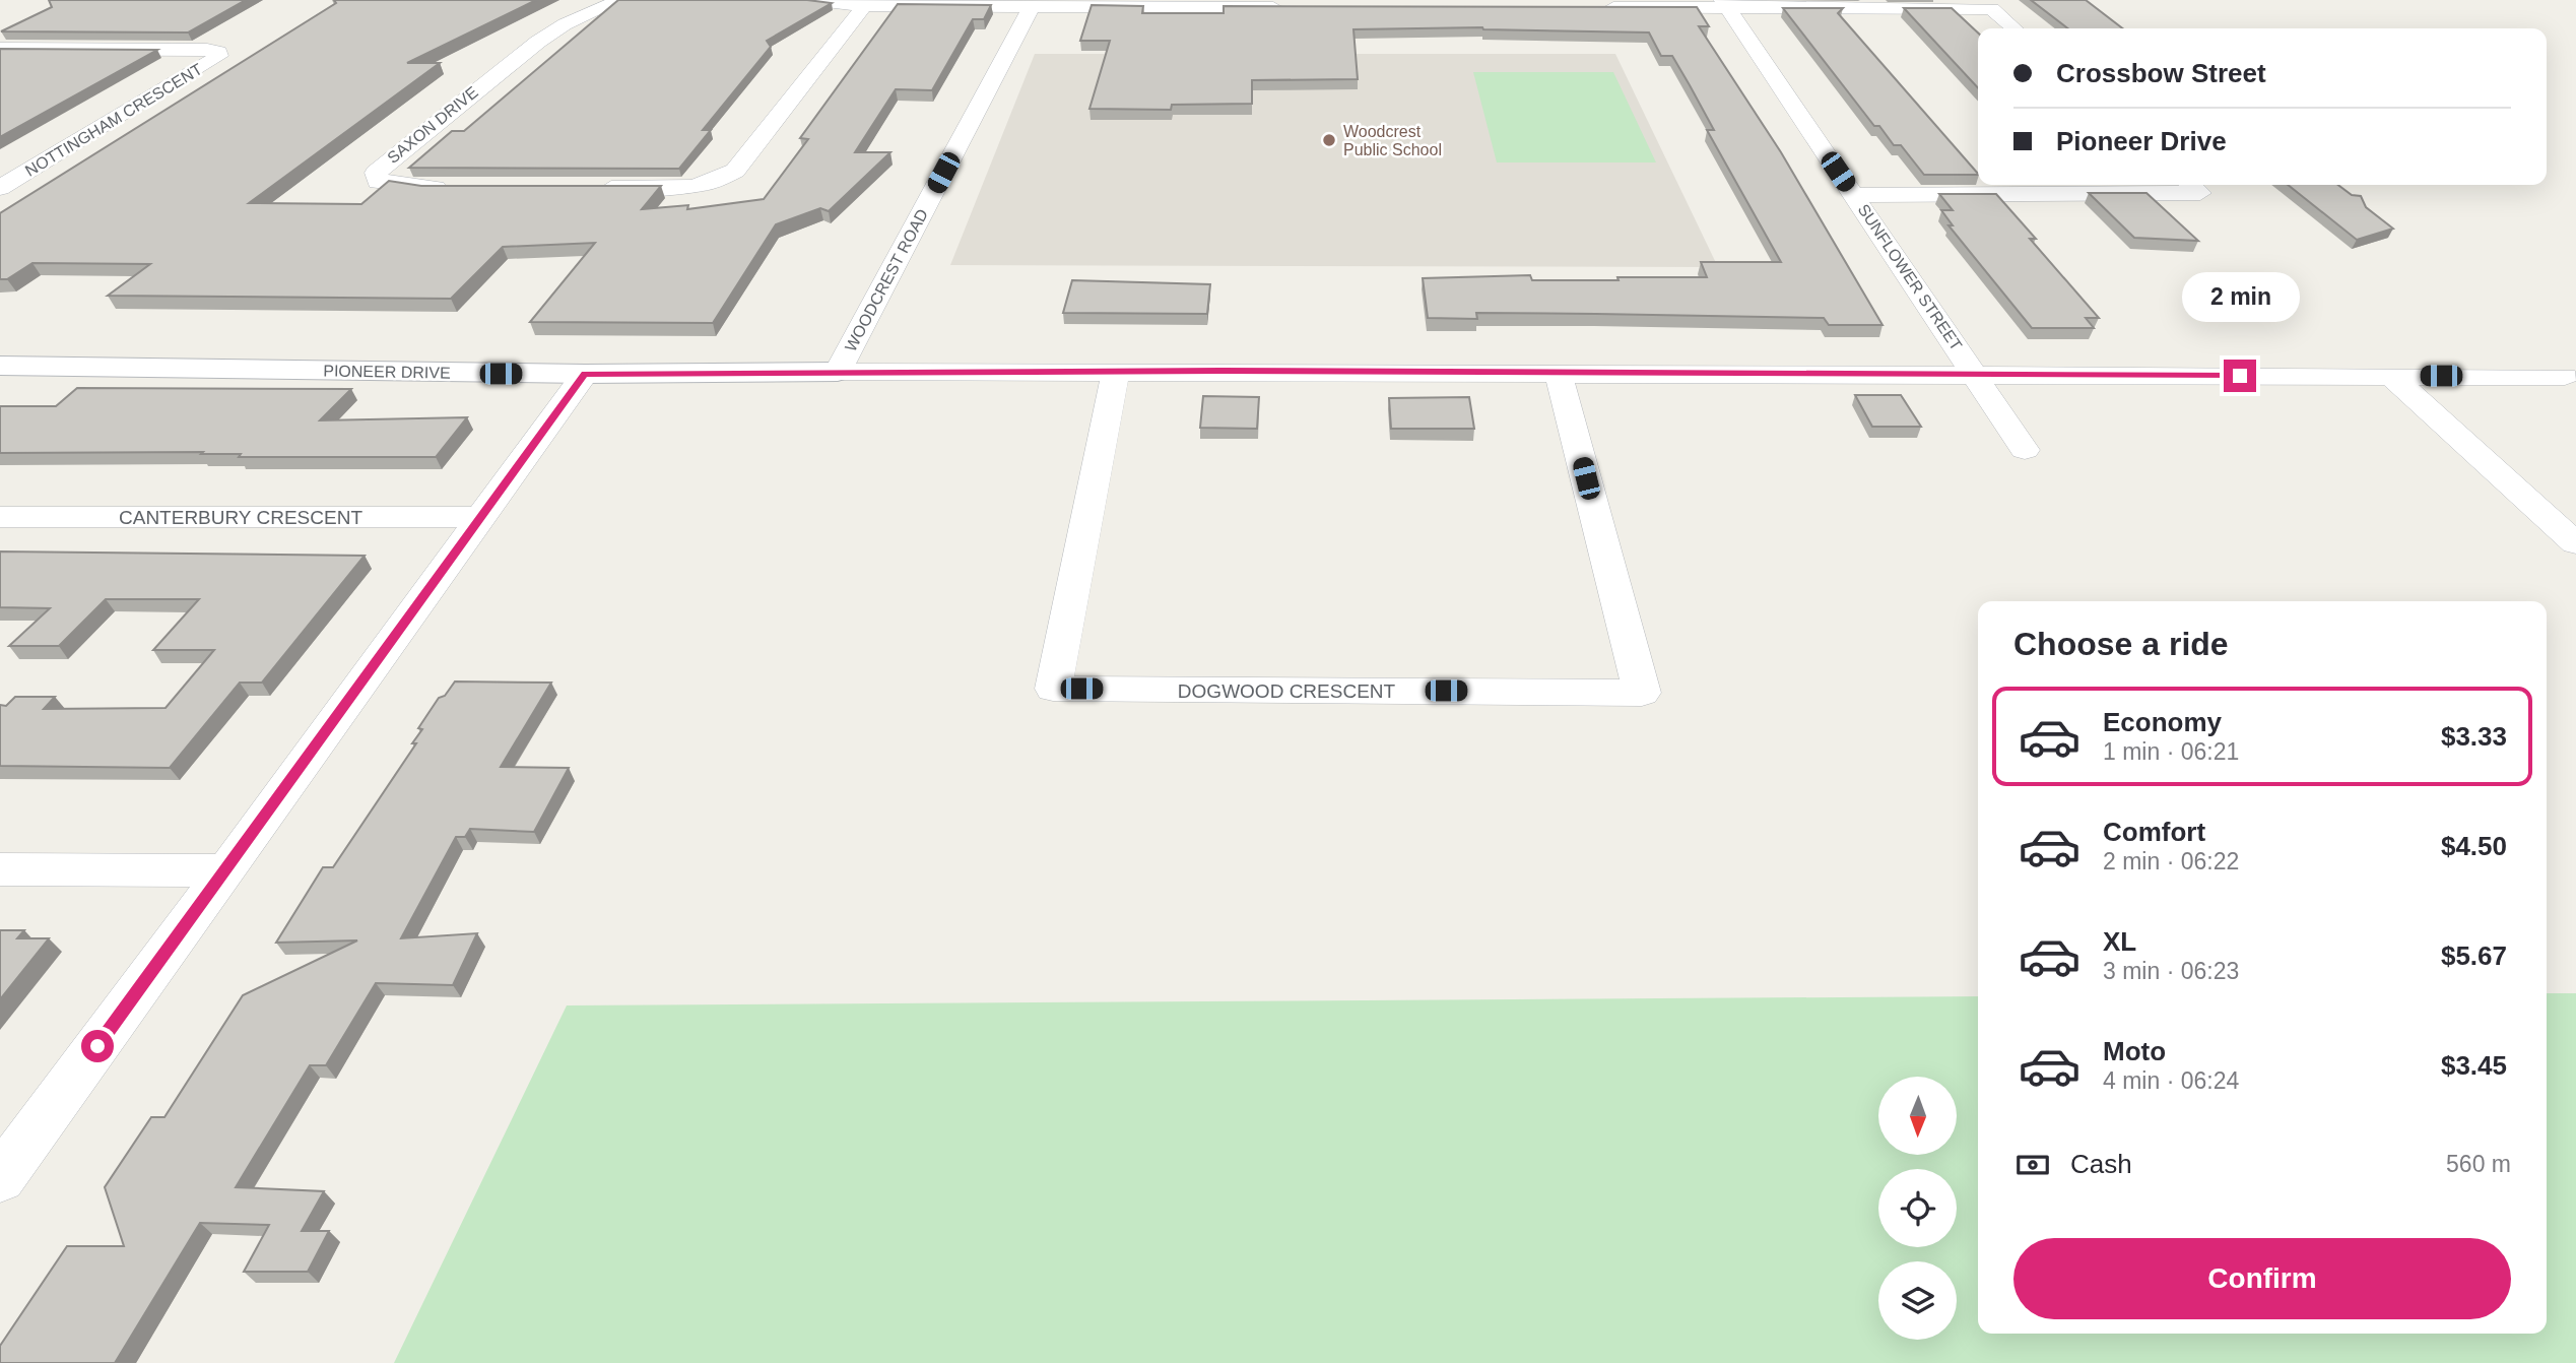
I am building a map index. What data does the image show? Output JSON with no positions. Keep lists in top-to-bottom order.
{
  "streets": {
    "street": [
      "NOTTINGHAM CRESCENT",
      "SAXON DRIVE",
      "SUNFLOWER STREET",
      "WOODCREST ROAD",
      "PIONEER DRIVE",
      "CANTERBURY CRESCENT",
      "DOGWOOD CRESCENT"
    ]
  },
  "crossings": [
    ["SUNFLOWER STREET", "PIONEER DRIVE"],
    ["WOODCREST ROAD", "PIONEER DRIVE"],
    ["PIONEER DRIVE", "DOGWOOD CRESCENT"]
  ],
  "places": ["Woodcrest Public School"],
  "north": "bottom",
  "page": {
    "banner": ["Crossbow Street", "Pioneer Drive"],
    "bubble": "2 min",
    "heading": "Choose a ride",
    "list": [
      {
        "name": "Economy",
        "note": "1 min · 06:21",
        "value": "$3.33"
      },
      {
        "name": "Comfort",
        "note": "2 min · 06:22",
        "value": "$4.50"
      },
      {
        "name": "XL",
        "note": "3 min · 06:23",
        "value": "$5.67"
      },
      {
        "name": "Moto",
        "note": "4 min · 06:24",
        "value": "$3.45"
      }
    ],
    "pay": ["Cash", "560 m"],
    "buttons": "Confirm"
  }
}
